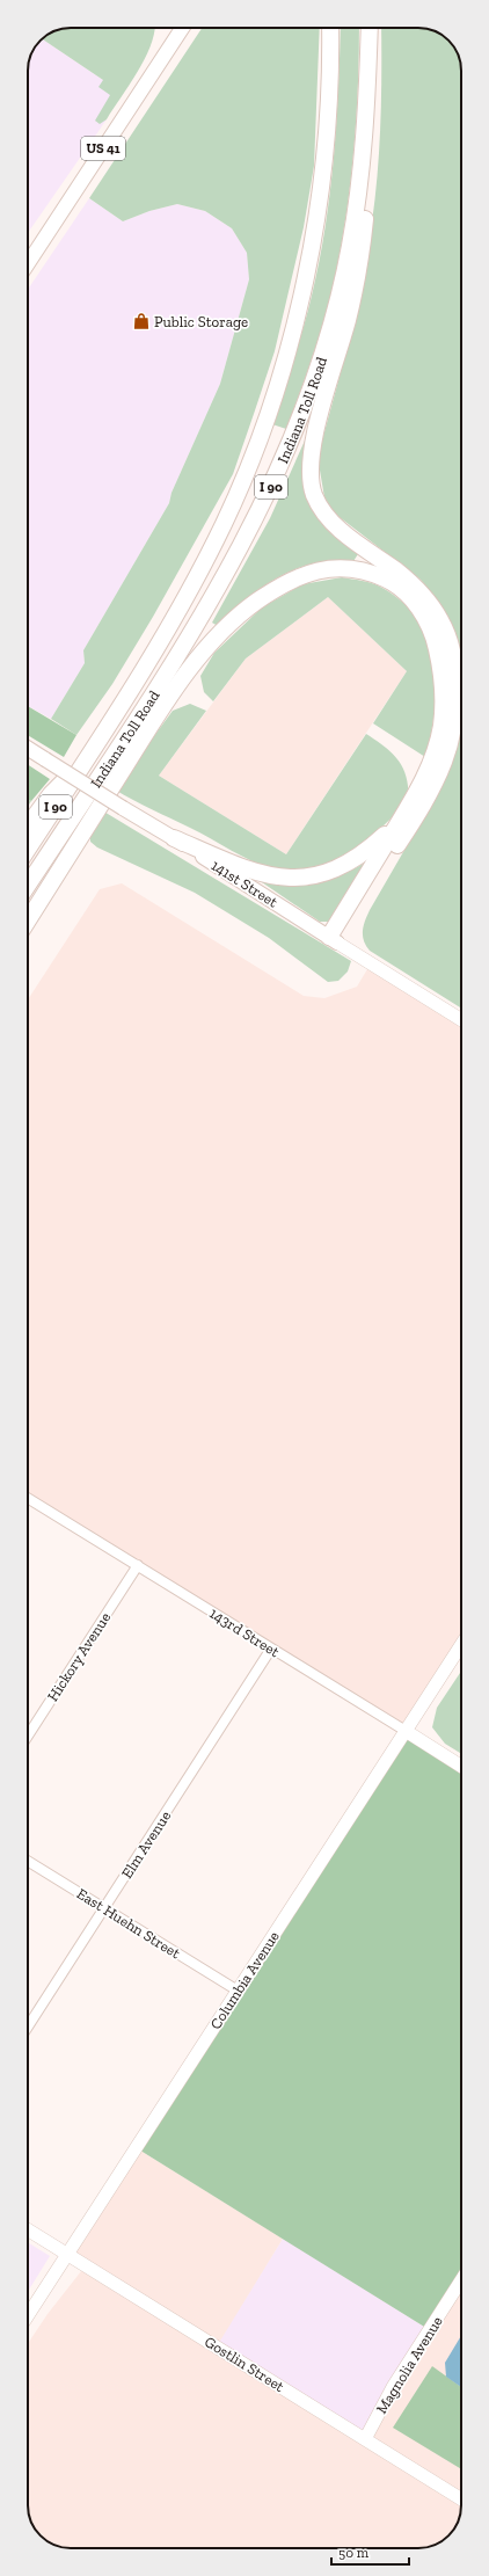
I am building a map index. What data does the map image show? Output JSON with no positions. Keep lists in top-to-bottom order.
{
  "streets": {
    "highway": ["Indiana Toll Road", "I 90"],
    "main road": ["US 41", "141st Street"],
    "street": [
      "143rd Street",
      "Hickory Avenue",
      "Elm Avenue",
      "East Huehn Street",
      "Columbia Avenue",
      "Gostlin Street",
      "Magnolia Avenue"
    ]
  },
  "crossings": [
    ["143rd Street", "Hickory Avenue"],
    ["143rd Street", "Elm Avenue"],
    ["143rd Street", "Columbia Avenue"],
    ["Elm Avenue", "East Huehn Street"],
    ["East Huehn Street", "Columbia Avenue"],
    ["Columbia Avenue", "Gostlin Street"],
    ["Gostlin Street", "Magnolia Avenue"]
  ],
  "places": {
    "shop": ["Public Storage"]
  },
  "scale_bar": "50 m"
}
